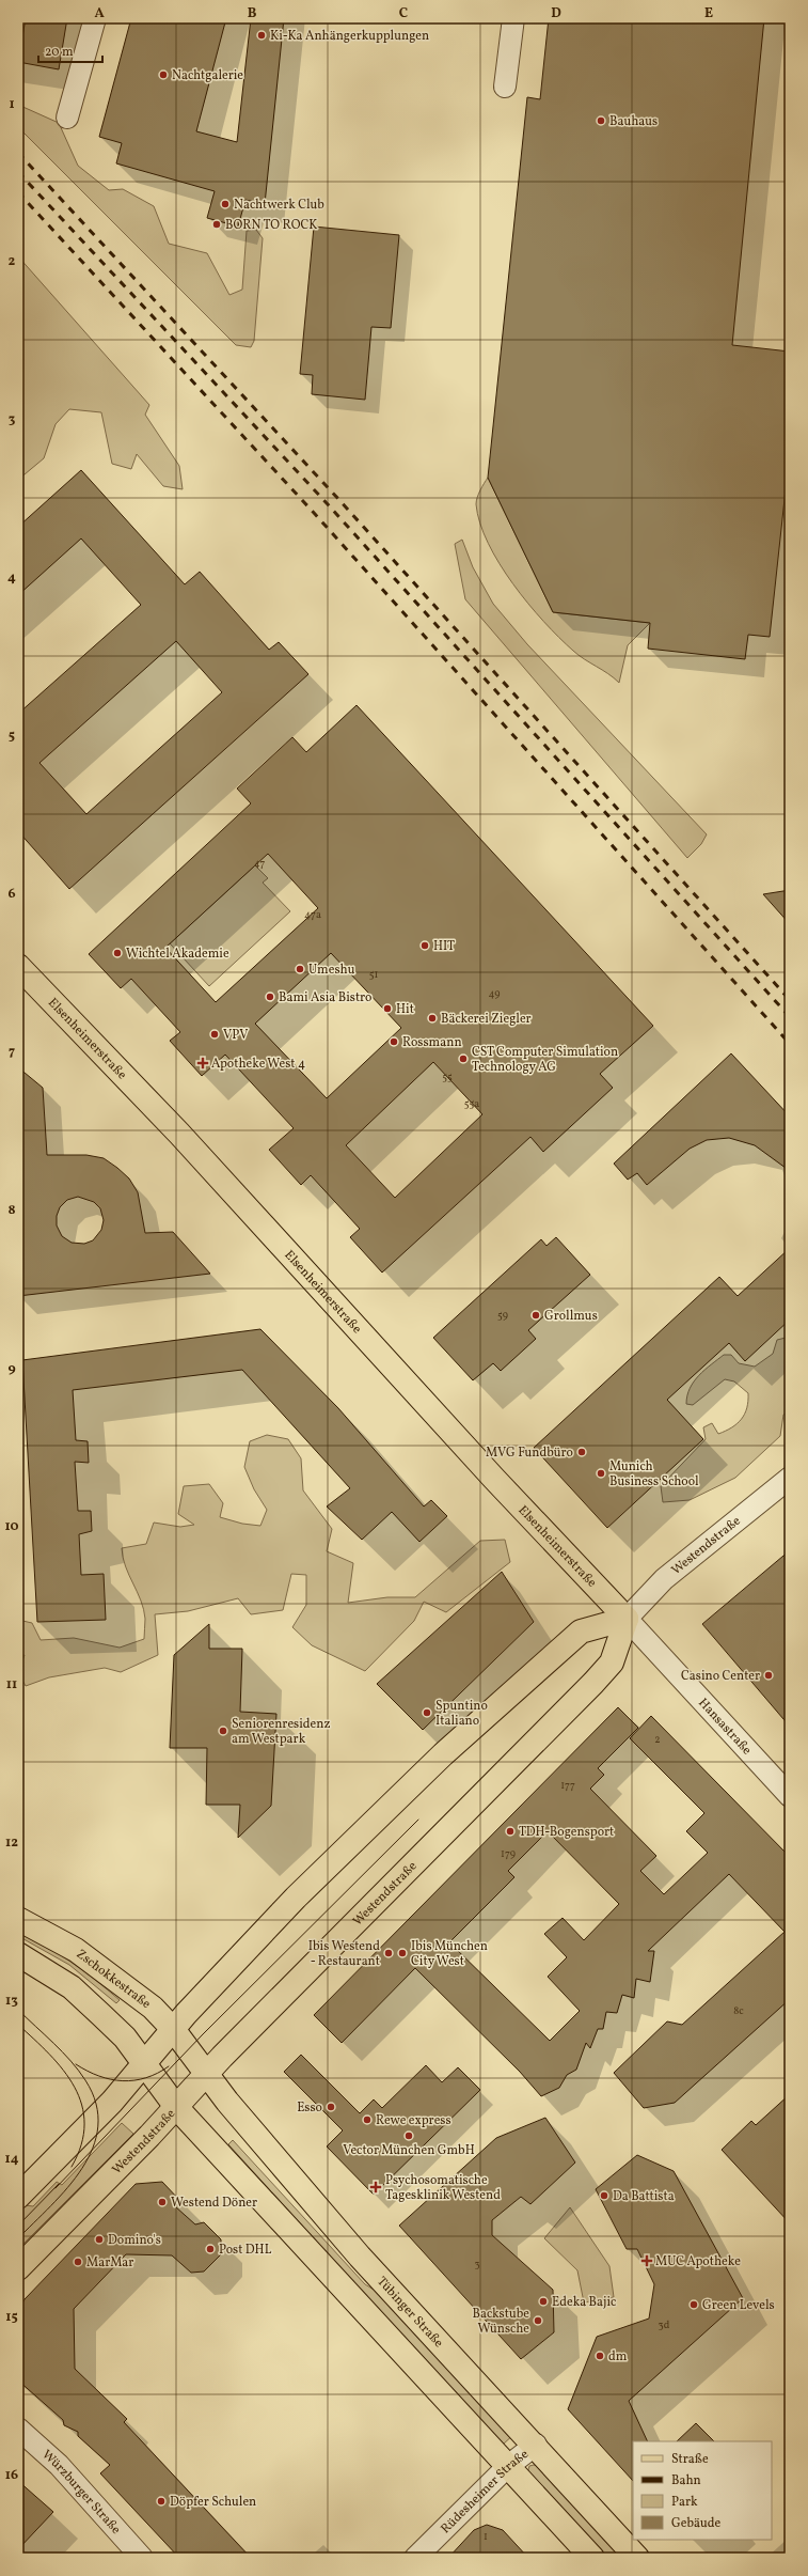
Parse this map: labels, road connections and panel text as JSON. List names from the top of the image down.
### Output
{
  "streets": {
    "main road": [
      "Elsenheimerstraße",
      "Westendstraße",
      "Zschokkestraße",
      "Tübinger Straße"
    ],
    "street": ["Hansastraße", "Würzburger Straße", "Rüdesheimer Straße"]
  },
  "crossings": [
    ["Elsenheimerstraße", "Westendstraße"],
    ["Elsenheimerstraße", "Hansastraße"],
    ["Westendstraße", "Hansastraße"],
    ["Westendstraße", "Zschokkestraße"],
    ["Westendstraße", "Tübinger Straße"],
    ["Zschokkestraße", "Tübinger Straße"],
    ["Tübinger Straße", "Rüdesheimer Straße"]
  ],
  "places": {
    "other": [
      "Ki-Ka Anhängerkupplungen",
      "Nachtgalerie",
      "Bauhaus",
      "Nachtwerk Club",
      "BORN TO ROCK",
      "HIT",
      "Wichtel Akademie",
      "Umeshu",
      "Bami Asia Bistro",
      "Hit",
      "Bäckerei Ziegler",
      "VPV",
      "Rossmann",
      "CST Computer Simulation Technology AG",
      "Grollmus",
      "MVG Fundbüro",
      "Munich Business School",
      "Casino Center",
      "Spuntino Italiano",
      "Seniorenresidenz am Westpark",
      "TDH-Bogensport",
      "Ibis Westend - Restaurant",
      "Ibis München City West",
      "Esso",
      "Rewe express",
      "Vector München GmbH",
      "Da Battista",
      "Westend Döner",
      "Domino's",
      "Post DHL",
      "MarMar",
      "Edeka Bajic",
      "Green Levels",
      "Backstube Wünsche",
      "dm",
      "Döpfer Schulen"
    ],
    "health": ["Apotheke West 4", "Psychosomatische Tagesklinik Westend", "MUC Apotheke"]
  },
  "house_numbers": [
    "47",
    "47a",
    "51",
    "49",
    "55",
    "55a",
    "59",
    "2",
    "177",
    "179",
    "8c",
    "3",
    "3d",
    "1"
  ],
  "legend": [
    "Straße",
    "Bahn",
    "Park",
    "Gebäude"
  ],
  "scale_bar": "20 m",
  "grid": {
    "columns": [
      "A",
      "B",
      "C",
      "D",
      "E"
    ],
    "rows": [
      "1",
      "2",
      "3",
      "4",
      "5",
      "6",
      "7",
      "8",
      "9",
      "10",
      "11",
      "12",
      "13",
      "14",
      "15",
      "16"
    ]
  }
}
